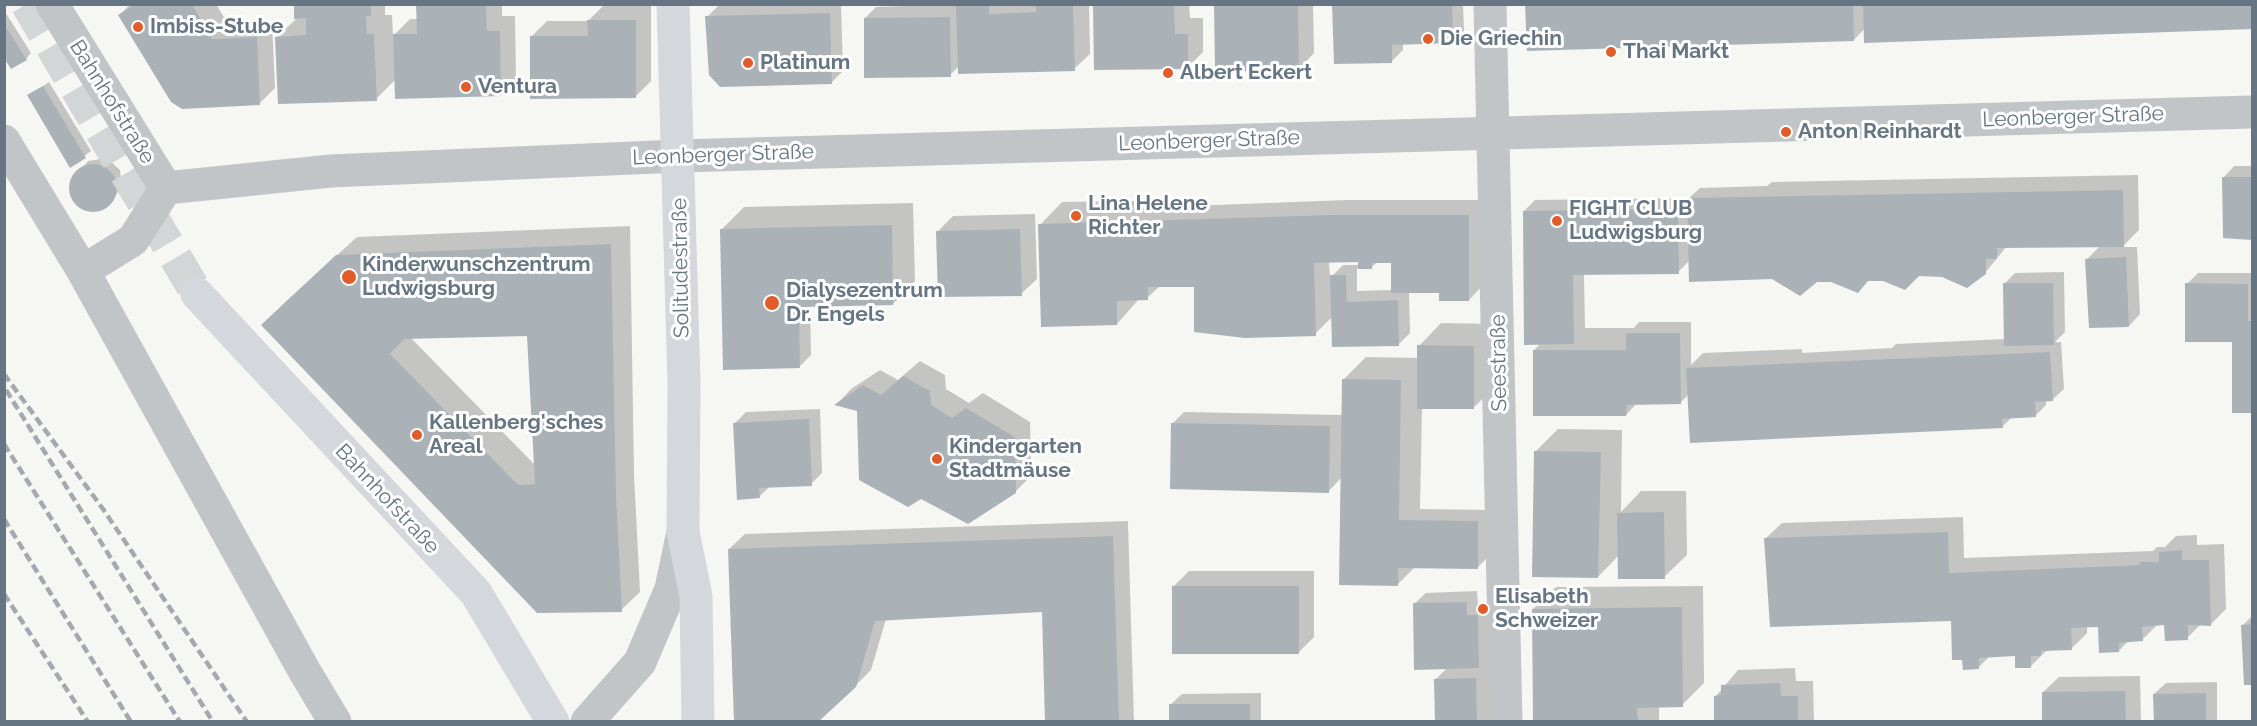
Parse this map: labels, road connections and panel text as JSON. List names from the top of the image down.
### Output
{
  "streets": {
    "street": [
      "Bahnhofstraße",
      "Leonberger Straße",
      "Solitudestraße",
      "Seestraße"
    ]
  },
  "crossings": [
    ["Bahnhofstraße", "Leonberger Straße"],
    ["Leonberger Straße", "Solitudestraße"],
    ["Leonberger Straße", "Seestraße"]
  ],
  "places": [
    "Imbiss-Stube",
    "Die Griechin",
    "Thai Markt",
    "Platinum",
    "Albert Eckert",
    "Ventura",
    "Anton Reinhardt",
    "Lina Helene Richter",
    "FIGHT CLUB Ludwigsburg",
    "Kinderwunschzentrum Ludwigsburg",
    "Dialysezentrum Dr. Engels",
    "Kallenberg'sches Areal",
    "Kindergarten Stadtmäuse",
    "Elisabeth Schweizer"
  ]
}
